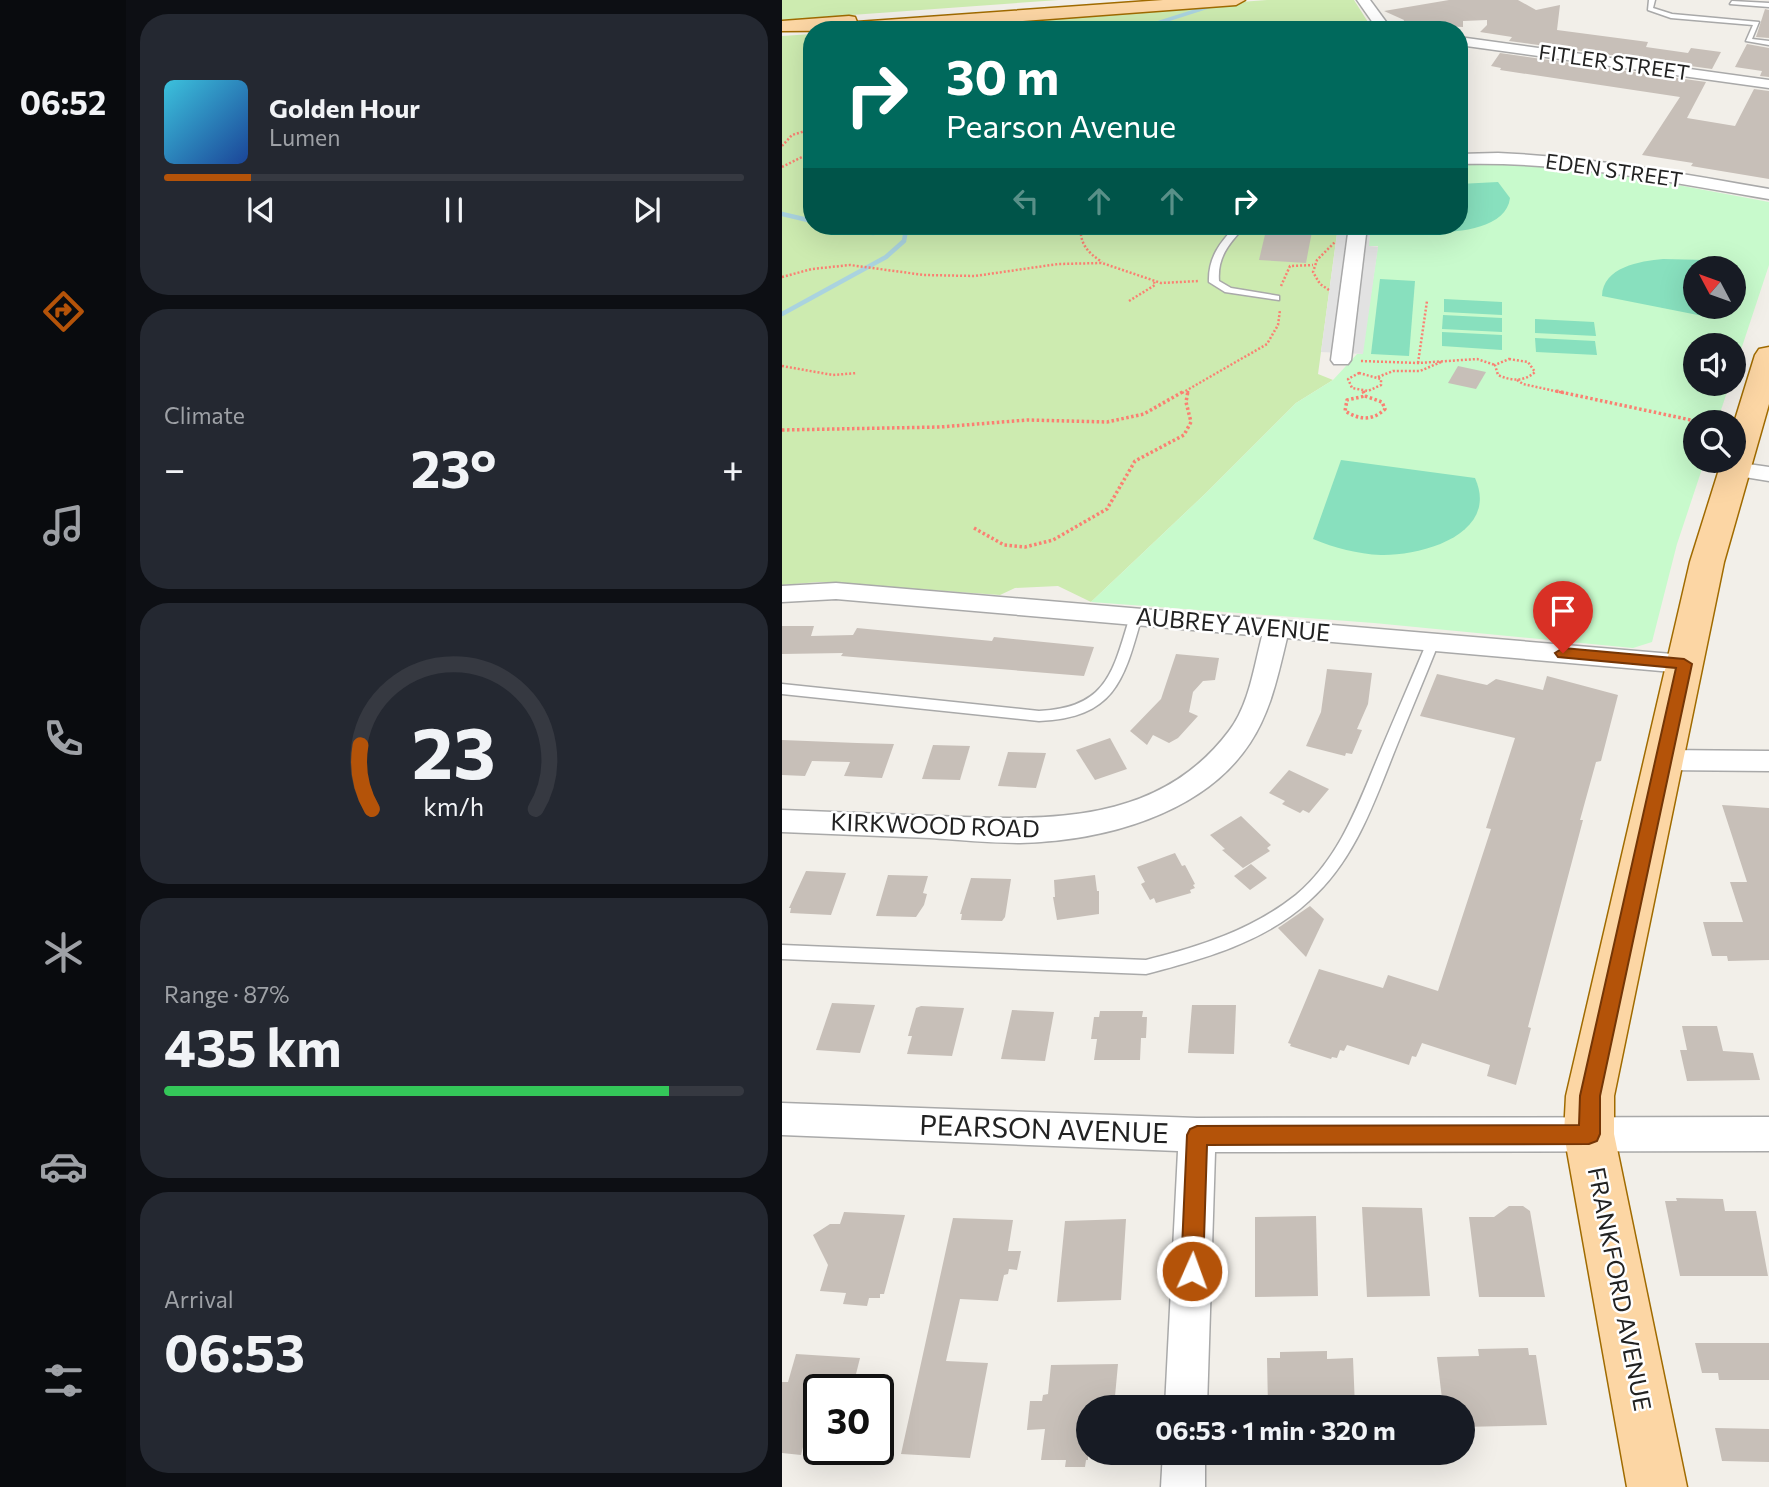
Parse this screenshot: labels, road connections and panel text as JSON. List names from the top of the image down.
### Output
{
  "streets": {
    "main road": ["FRANKFORD AVENUE"],
    "street": [
      "FITLER STREET",
      "EDEN STREET",
      "AUBREY AVENUE",
      "KIRKWOOD ROAD",
      "PEARSON AVENUE"
    ]
  },
  "crossings": [
    ["AUBREY AVENUE", "KIRKWOOD ROAD"],
    ["AUBREY AVENUE", "FRANKFORD AVENUE"],
    ["PEARSON AVENUE", "FRANKFORD AVENUE"]
  ],
  "north": "top left",
  "page": {
    "tabs": "06:52",
    "turn": ["30 m", "Pearson Avenue"],
    "song": ["Golden Hour", "Lumen"],
    "tile": [
      "Climate",
      ["Range · 87%", "435 km"],
      ["Arrival", "06:53"]
    ],
    "heat": ["−", "23°", "+"],
    "limit": "30",
    "trip": "06:53 · 1 min · 320 m",
    "gauge": ["23", "km/h"]
  }
}
